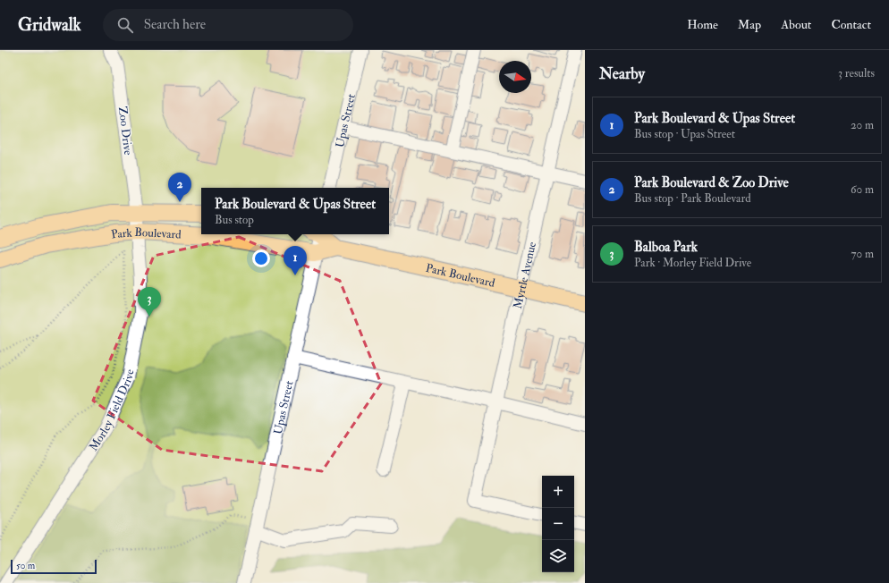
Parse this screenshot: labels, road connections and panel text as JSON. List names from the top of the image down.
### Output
{
  "streets": {
    "main road": ["Park Boulevard"],
    "street": [
      "Upas Street",
      "Zoo Drive",
      "Myrtle Avenue",
      "Morley Field Drive"
    ]
  },
  "crossings": [
    ["Upas Street", "Park Boulevard"],
    ["Zoo Drive", "Park Boulevard"],
    ["Zoo Drive", "Morley Field Drive"],
    ["Park Boulevard", "Myrtle Avenue"],
    ["Park Boulevard", "Morley Field Drive"]
  ],
  "scale_bar": "50 m",
  "north": "right",
  "page": {
    "header": "Gridwalk",
    "search": "Search here",
    "nav": [
      "Home",
      "Map",
      "About",
      "Contact"
    ],
    "heading": ["Nearby", "3 results"],
    "list": [
      {
        "mark": "1",
        "name": "Park Boulevard & Upas Street",
        "note": "Bus stop · Upas Street",
        "value": "20 m"
      },
      {
        "mark": "2",
        "name": "Park Boulevard & Zoo Drive",
        "note": "Bus stop · Park Boulevard",
        "value": "60 m"
      },
      {
        "mark": "3",
        "name": "Balboa Park",
        "note": "Park · Morley Field Drive",
        "value": "70 m"
      }
    ],
    "pins": ["2", "1", "3"],
    "popup": ["Park Boulevard & Upas Street", "Bus stop"],
    "map_buttons": ["+", "−"],
    "scale": "50 m"
  }
}
